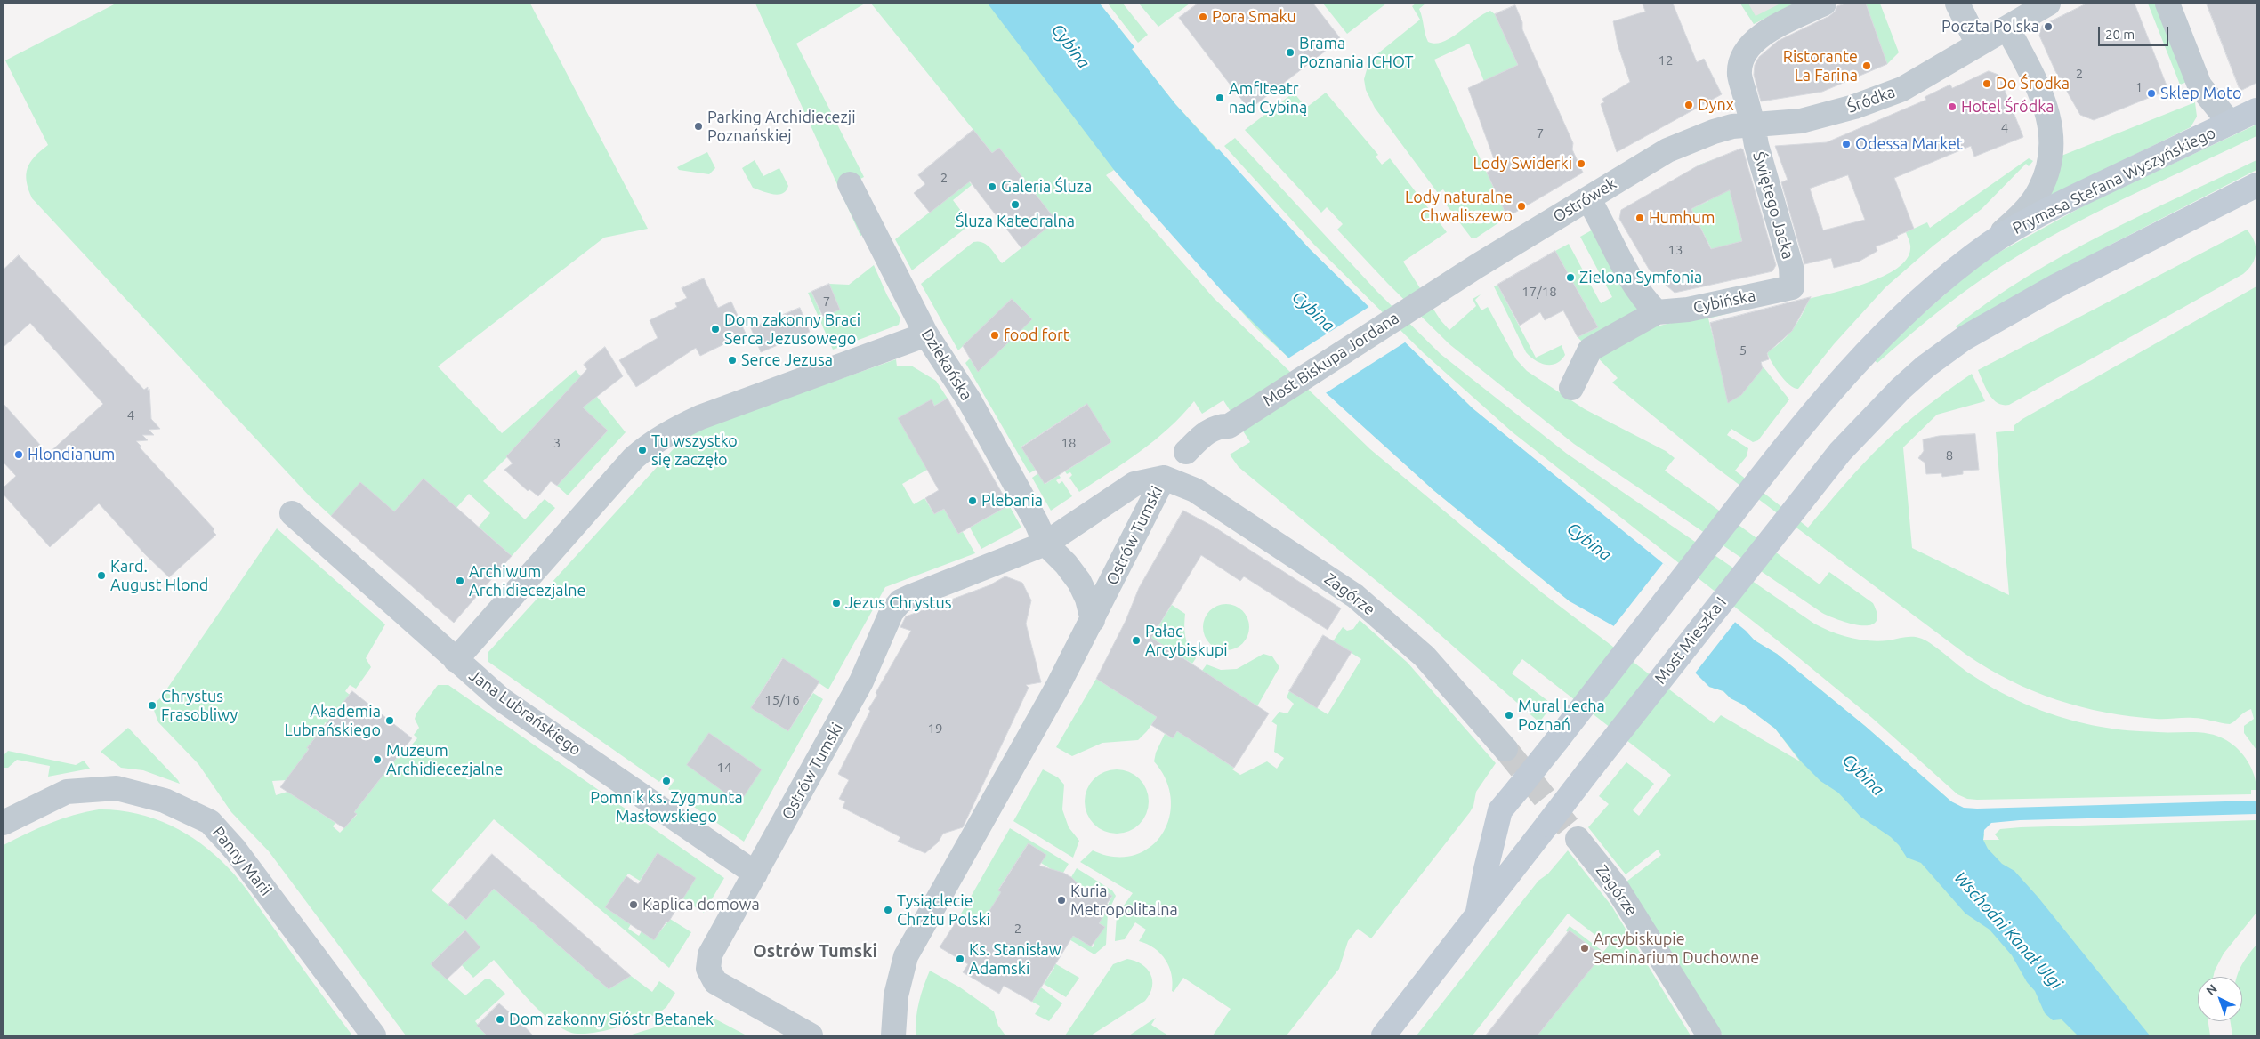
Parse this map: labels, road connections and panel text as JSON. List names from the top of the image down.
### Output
{
  "streets": {
    "street": [
      "Śródka",
      "Prymasa Stefana Wyszyńskiego",
      "Ostrówek",
      "Świętego Jacka",
      "Cybińska",
      "Most Biskupa Jordana",
      "Dziekańska",
      "Ostrów Tumski",
      "Zagórze",
      "Most Mieszka I",
      "Jana Lubrańskiego",
      "Panny Marii"
    ]
  },
  "crossings": [
    ["Śródka", "Ostrówek"],
    ["Śródka", "Świętego Jacka"],
    ["Prymasa Stefana Wyszyńskiego", "Most Mieszka I"],
    ["Ostrówek", "Świętego Jacka"],
    ["Ostrówek", "Most Biskupa Jordana"],
    ["Świętego Jacka", "Cybińska"],
    ["Dziekańska", "Ostrów Tumski"],
    ["Ostrów Tumski", "Zagórze"],
    ["Ostrów Tumski", "Jana Lubrańskiego"]
  ],
  "districts": ["Ostrów Tumski"],
  "water": ["Cybina", "Wschodni Kanał Ulgi"],
  "places": [
    "Pora Smaku",
    "Poczta Polska",
    "Brama Poznania ICHOT",
    "Ristorante La Farina",
    "Do Środka",
    "Sklep Moto",
    "Amfiteatr nad Cybiną",
    "Dynx",
    "Hotel Śródka",
    "Parking Archidiecezji Poznańskiej",
    "Odessa Market",
    "Lody Swiderki",
    "Galeria Śluza",
    "Śluza Katedralna",
    "Lody naturalne Chwaliszewo",
    "Humhum",
    "Zielona Symfonia",
    "Dom zakonny Braci Serca Jezusowego",
    "food fort",
    "Serce Jezusa",
    "Tu wszystko się zaczęło",
    "Hlondianum",
    "Plebania",
    "Kard. August Hlond",
    "Archiwum Archidiecezjalne",
    "Jezus Chrystus",
    "Pałac Arcybiskupi",
    "Chrystus Frasobliwy",
    "Mural Lecha Poznań",
    "Akademia Lubrańskiego",
    "Muzeum Archidiecezjalne",
    "Pomnik ks. Zygmunta Masłowskiego",
    "Kuria Metropolitalna",
    "Kaplica domowa",
    "Tysiąclecie Chrztu Polski",
    "Arcybiskupie Seminarium Duchowne",
    "Ks. Stanisław Adamski",
    "Dom zakonny Sióstr Betanek"
  ],
  "house_numbers": [
    "12",
    "2",
    "1",
    "4",
    "7",
    "2",
    "13",
    "17/18",
    "7",
    "5",
    "4",
    "3",
    "18",
    "8",
    "15/16",
    "19",
    "14",
    "2"
  ],
  "scale_bar": "20 m",
  "north": "top left"
}
